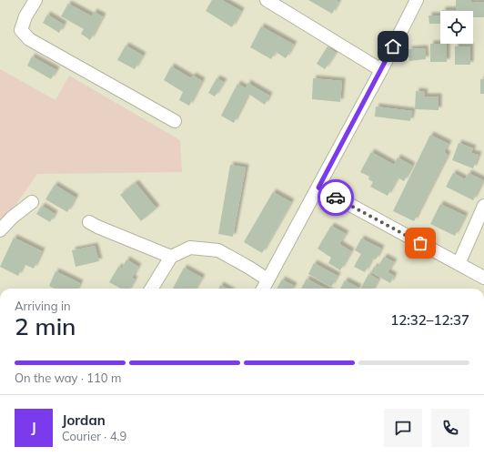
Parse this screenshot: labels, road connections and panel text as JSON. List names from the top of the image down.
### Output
{
  "page": {
    "heading": ["2 min", "Arriving in", "12:32–12:37"],
    "panel": ["Jordan", "Courier · 4.9"],
    "bar": "On the way · 110 m",
    "round": "J"
  }
}
